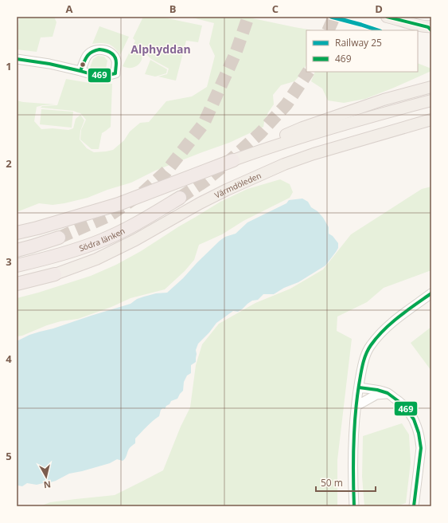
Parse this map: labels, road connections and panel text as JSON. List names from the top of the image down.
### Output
{
  "streets": {
    "highway": ["Södra länken"],
    "main road": ["Värmdöleden"]
  },
  "districts": ["Alphyddan"],
  "lines": ["rail line 25", "transit line 469"],
  "legend": ["Railway 25", "469"],
  "scale_bar": "50 m",
  "north": "bottom",
  "grid": {
    "columns": [
      "A",
      "B",
      "C",
      "D"
    ],
    "rows": [
      "1",
      "2",
      "3",
      "4",
      "5"
    ]
  }
}
